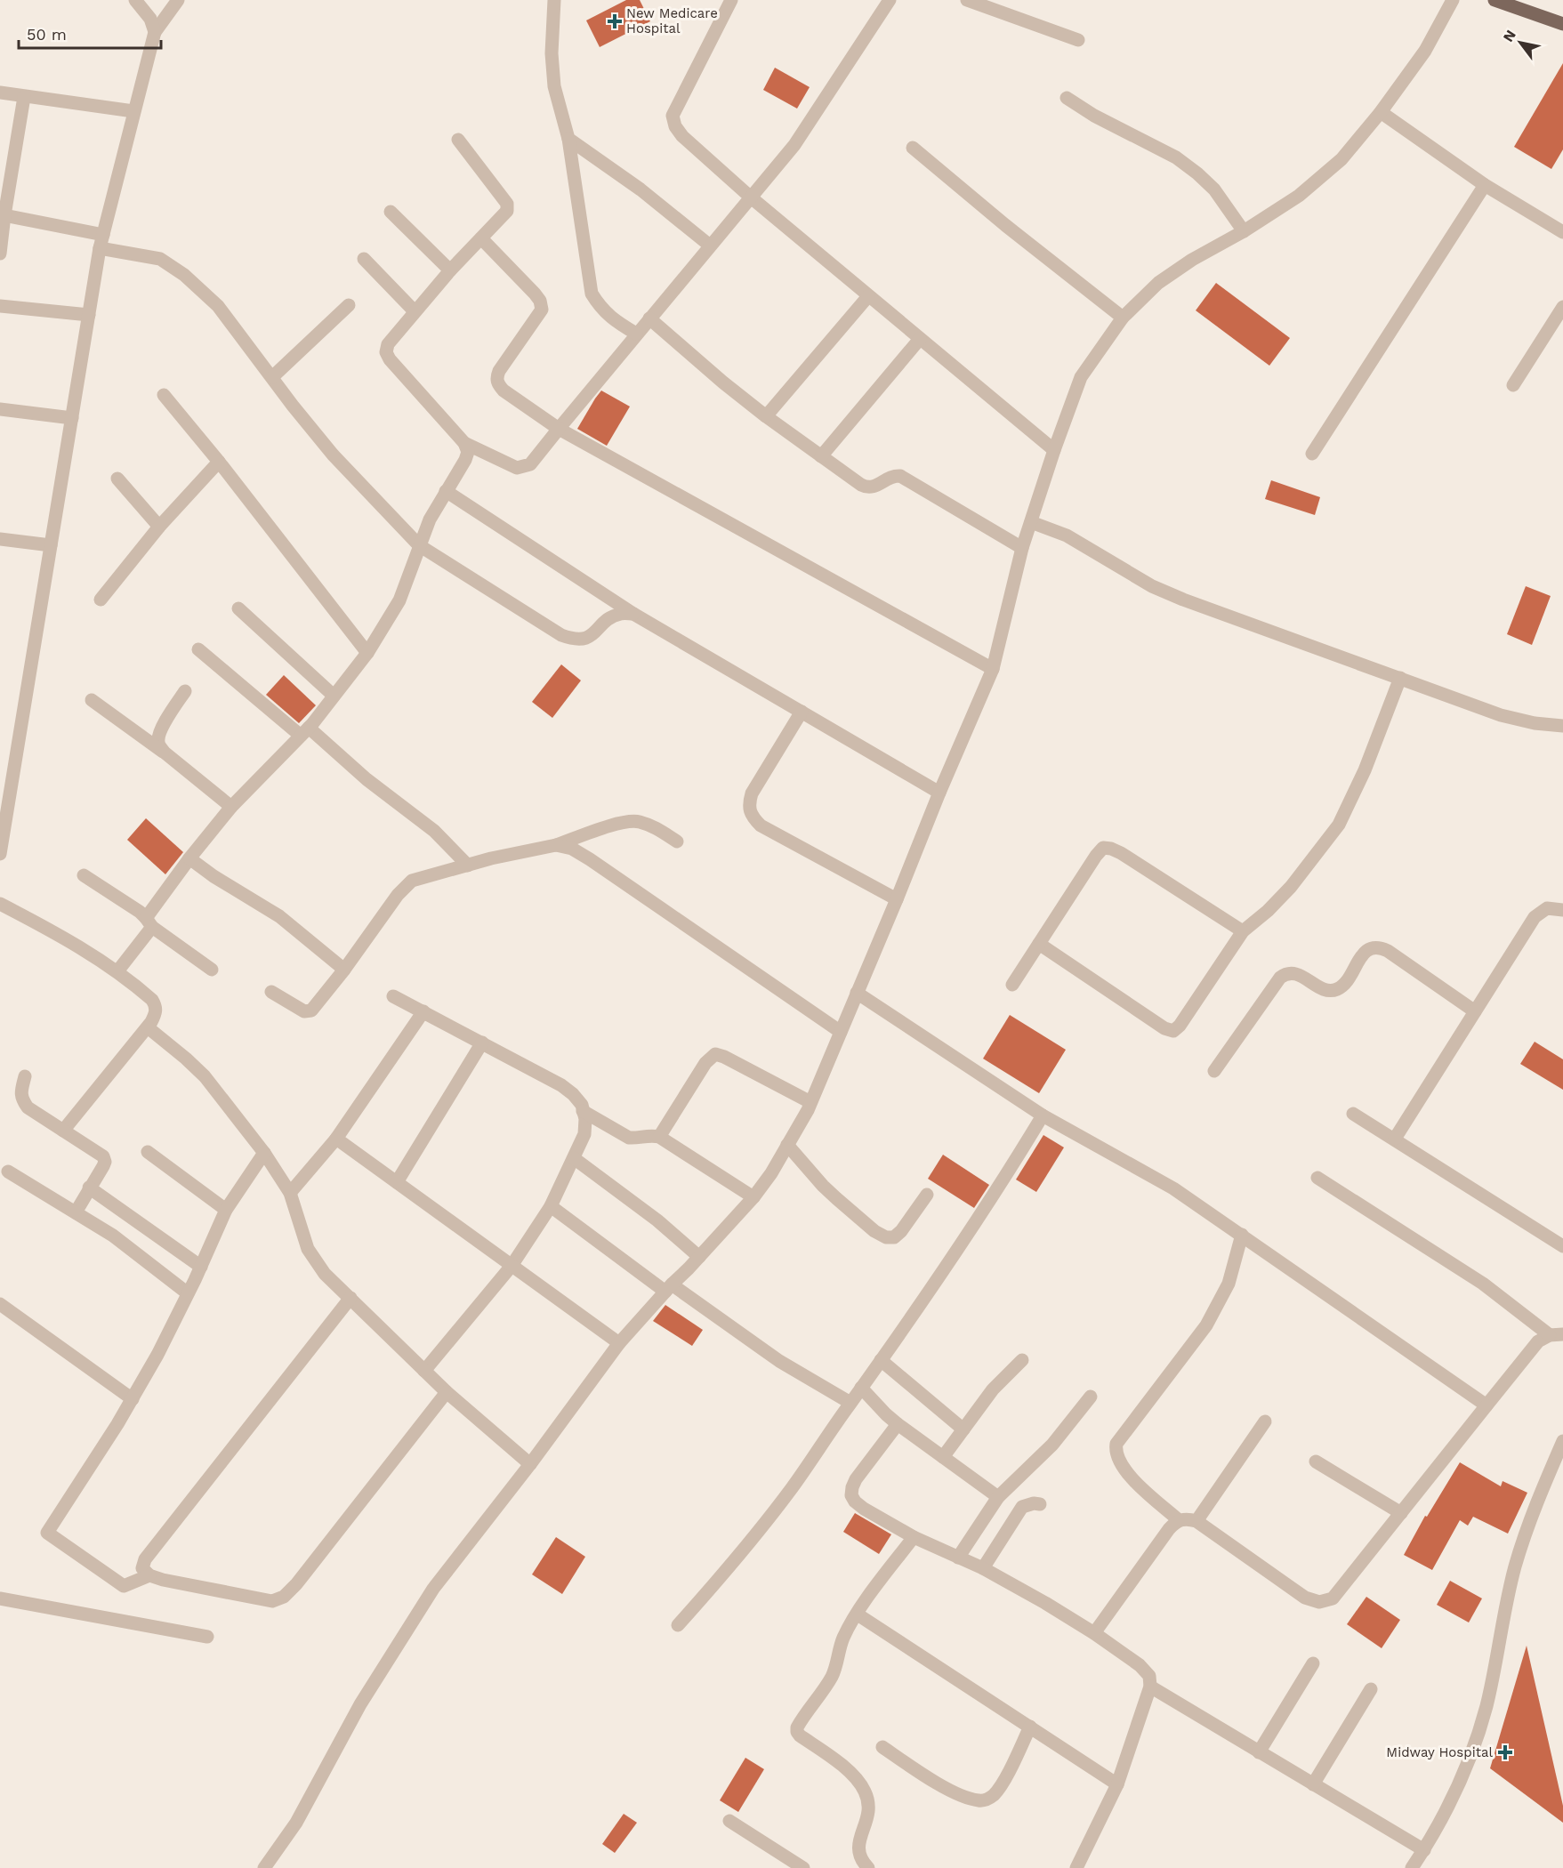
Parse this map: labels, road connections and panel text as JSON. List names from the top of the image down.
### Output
{
  "places": {
    "health": ["New Medicare Hospital", "Midway Hospital"]
  },
  "scale_bar": "50 m",
  "north": "top left"
}
